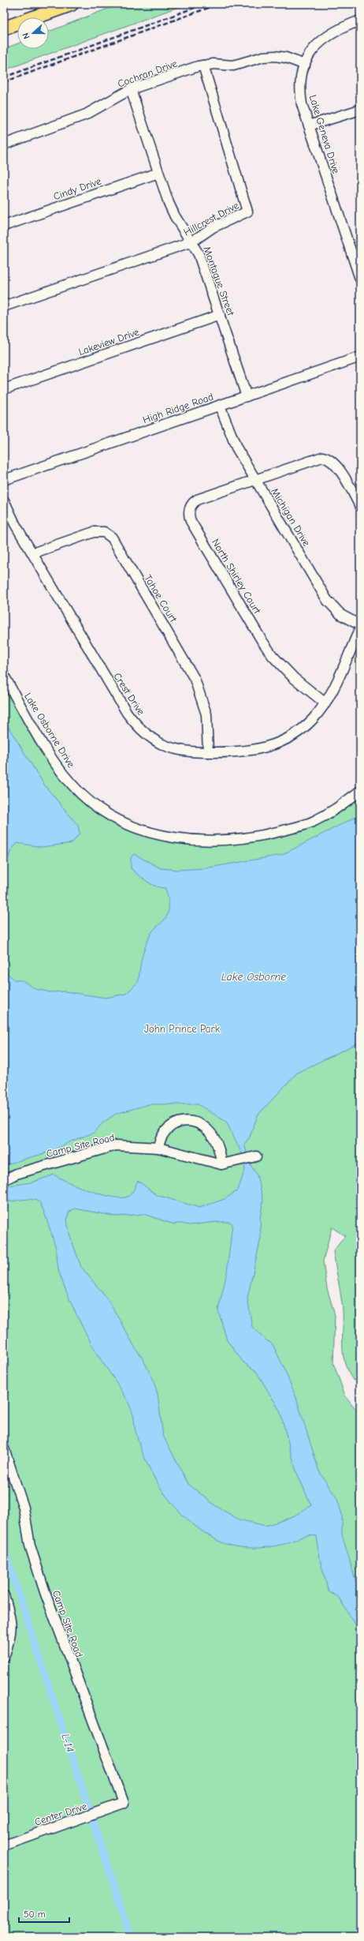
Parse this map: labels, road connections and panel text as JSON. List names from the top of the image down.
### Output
{
  "streets": {
    "street": [
      "Cochran Drive",
      "Lake Geneva Drive",
      "Cindy Drive",
      "Hillcrest Drive",
      "Montague Street",
      "Lakeview Drive",
      "High Ridge Road",
      "Michigan Drive",
      "North Shirley Court",
      "Tahoe Court",
      "Crest Drive",
      "Lake Osborne Drive",
      "Camp Site Road",
      "Center Drive"
    ]
  },
  "crossings": [
    ["Cochran Drive", "Lake Geneva Drive"],
    ["Cochran Drive", "Hillcrest Drive"],
    ["Cochran Drive", "Montague Street"],
    ["Cindy Drive", "Montague Street"],
    ["Hillcrest Drive", "Montague Street"],
    ["Montague Street", "Lakeview Drive"],
    ["Montague Street", "High Ridge Road"],
    ["High Ridge Road", "Michigan Drive"],
    ["Michigan Drive", "North Shirley Court"],
    ["North Shirley Court", "Crest Drive"],
    ["Tahoe Court", "Crest Drive"],
    ["Camp Site Road", "Center Drive"]
  ],
  "water": ["Lake Osborne", "L-14"],
  "parks": ["John Prince Park"],
  "scale_bar": "50 m",
  "north": "left"
}
